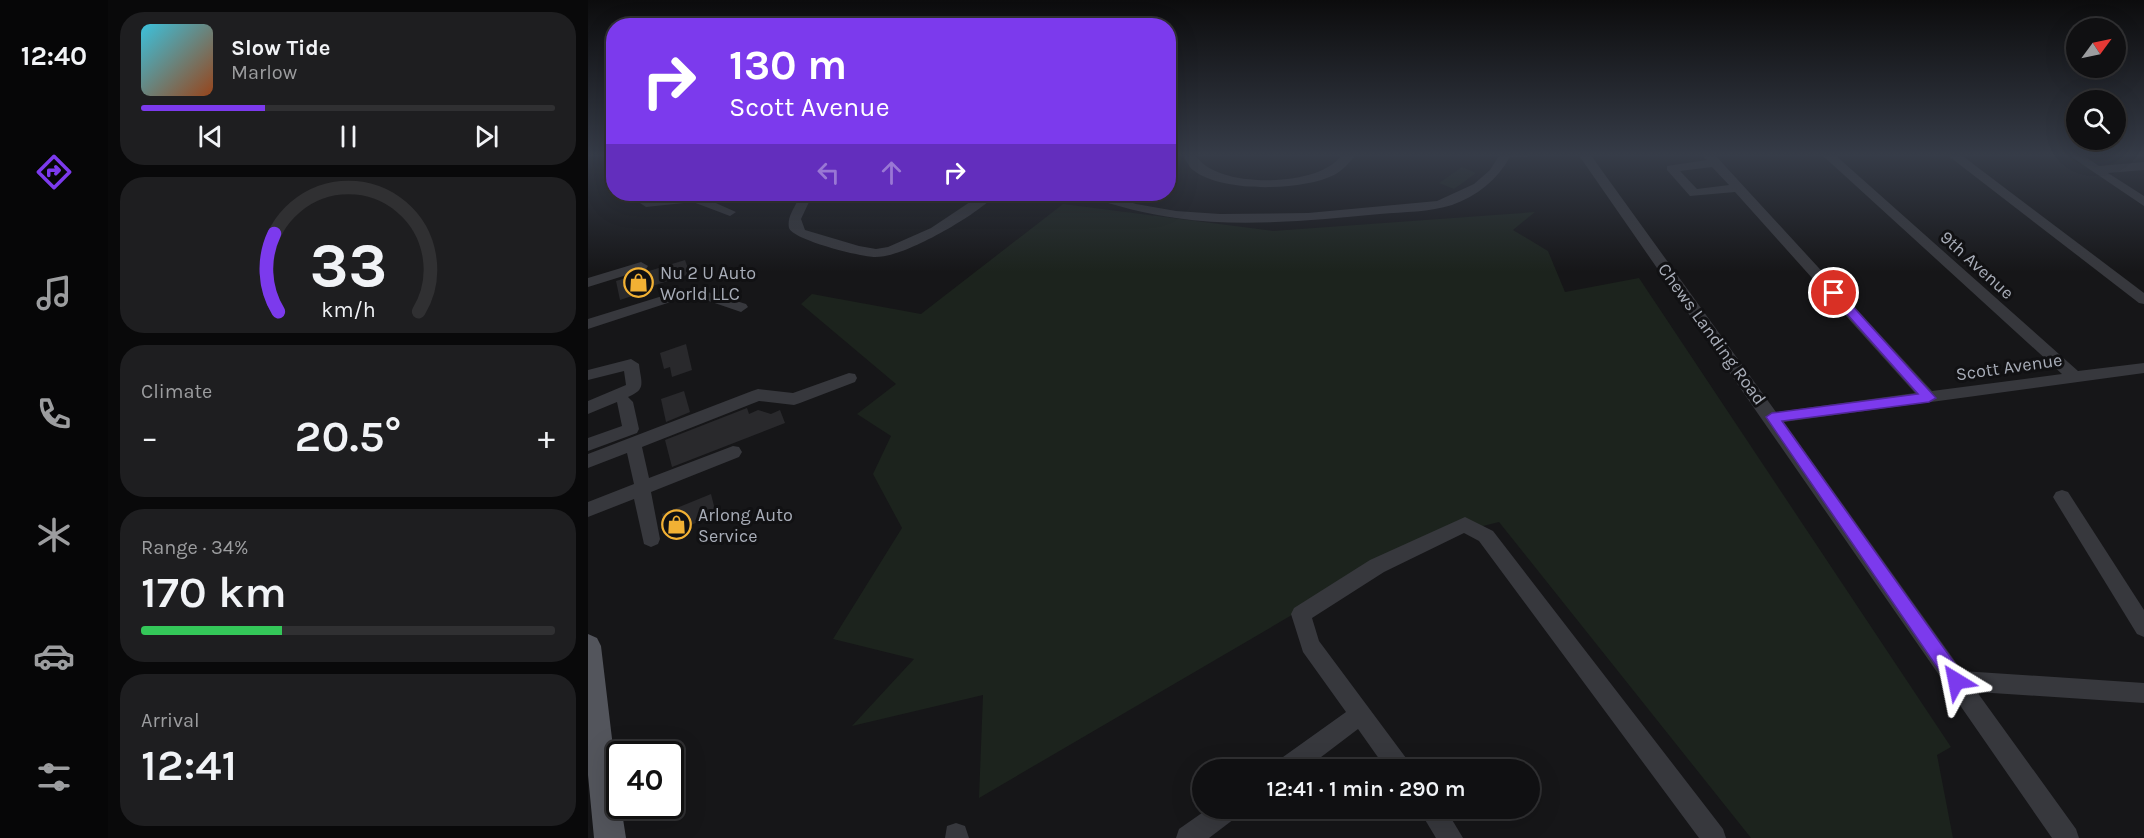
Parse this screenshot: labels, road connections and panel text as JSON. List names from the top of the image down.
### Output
{
  "streets": {
    "street": ["9th Avenue", "Chews Landing Road", "Scott Avenue"]
  },
  "crossings": [
    ["9th Avenue", "Scott Avenue"],
    ["Chews Landing Road", "Scott Avenue"]
  ],
  "places": {
    "shop": ["Nu 2 U Auto World LLC", "Arlong Auto Service"]
  },
  "north": "top right",
  "page": {
    "tabs": "12:40",
    "turn": ["130 m", "Scott Avenue"],
    "song": ["Slow Tide", "Marlow"],
    "tile": [
      "Climate",
      ["Range · 34%", "170 km"],
      ["Arrival", "12:41"]
    ],
    "heat": ["−", "20.5°", "+"],
    "limit": "40",
    "trip": "12:41 · 1 min · 290 m",
    "gauge": ["33", "km/h"]
  }
}
